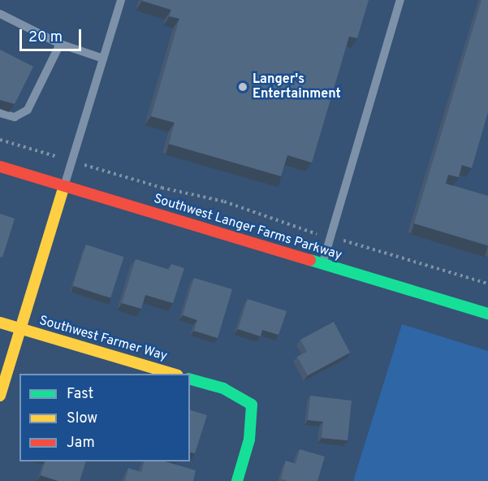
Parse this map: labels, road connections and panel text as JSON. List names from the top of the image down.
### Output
{
  "streets": {
    "street": ["Southwest Langer Farms Parkway", "Southwest Farmer Way"]
  },
  "places": ["Langer's Entertainment"],
  "legend": ["Fast", "Slow", "Jam"],
  "scale_bar": "20 m"
}
